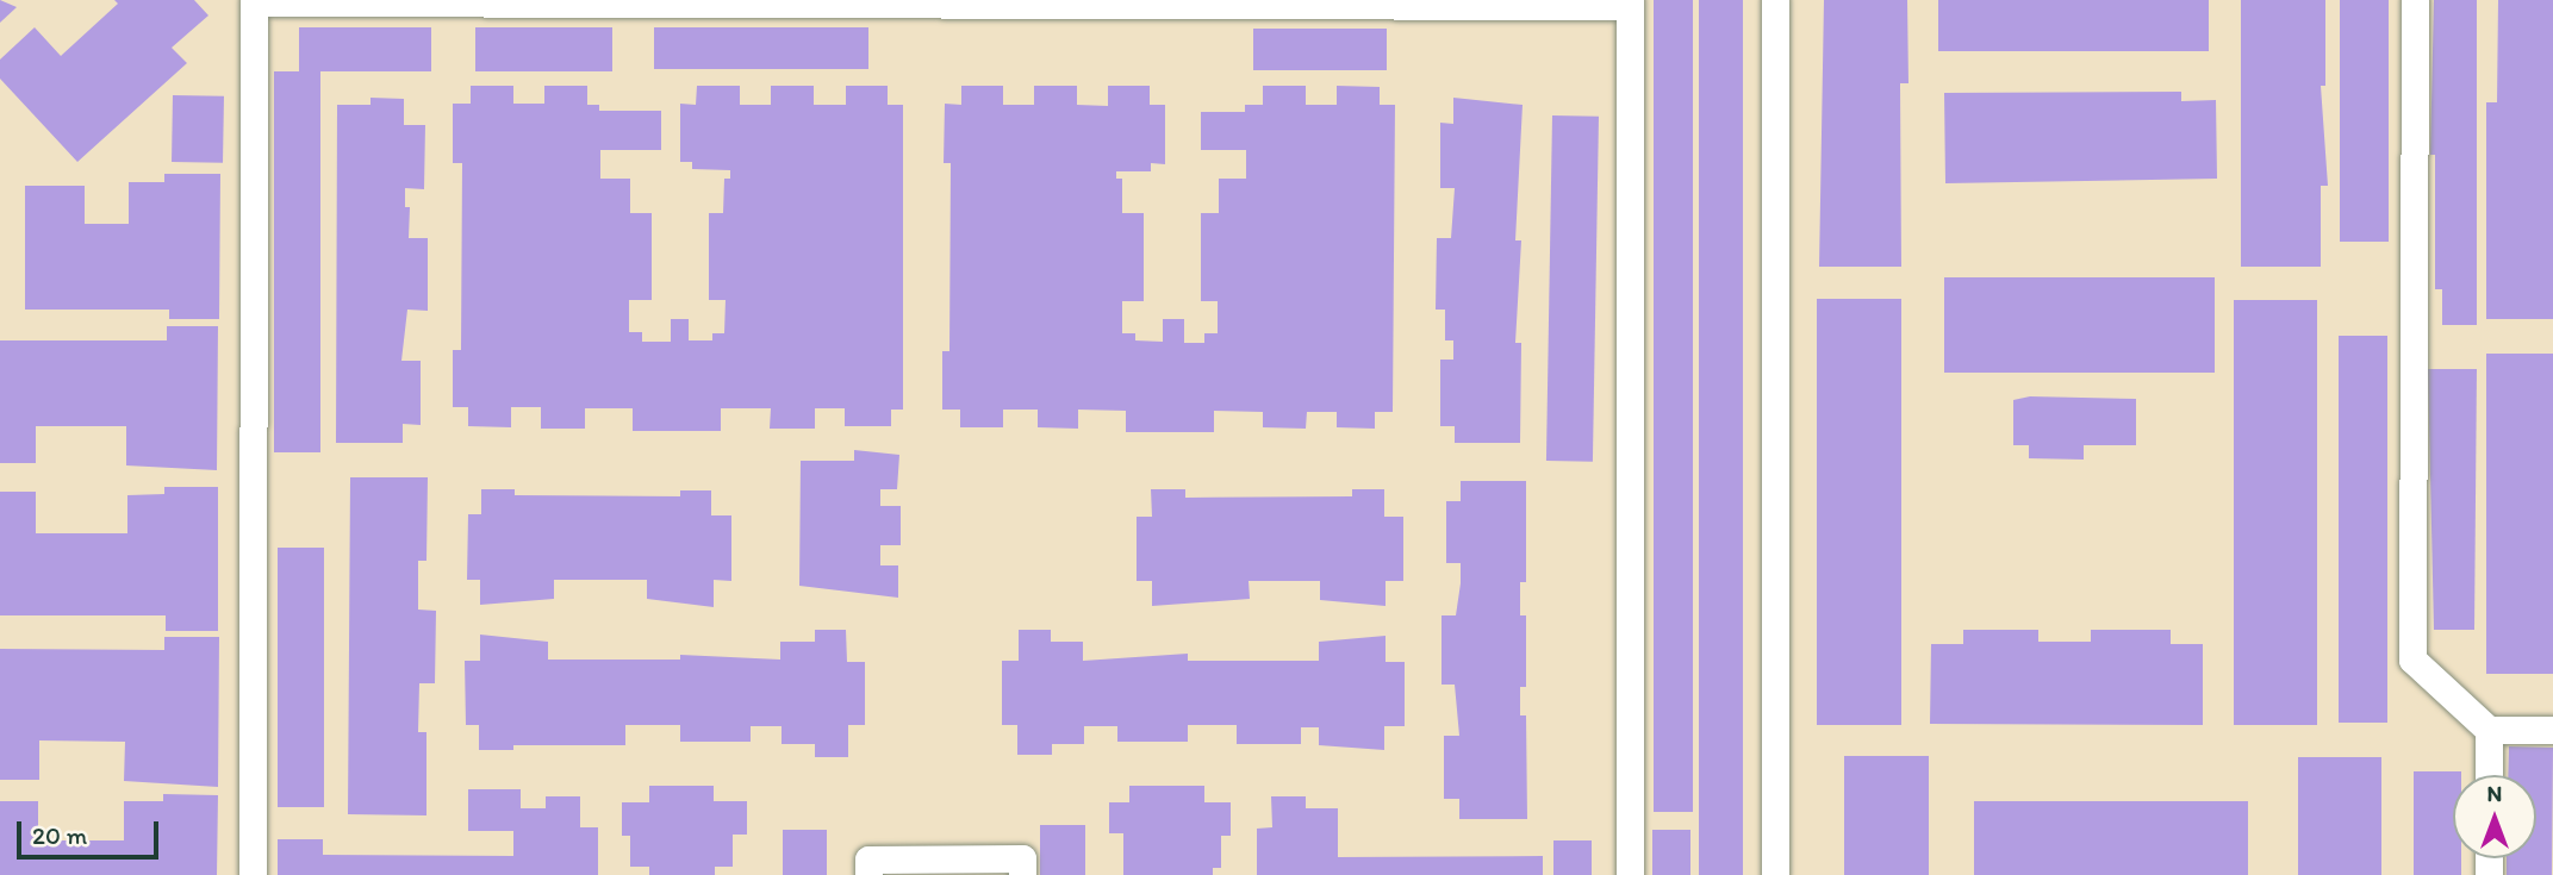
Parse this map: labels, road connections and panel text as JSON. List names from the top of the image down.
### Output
{
  "scale_bar": "20 m",
  "north": "top"
}
